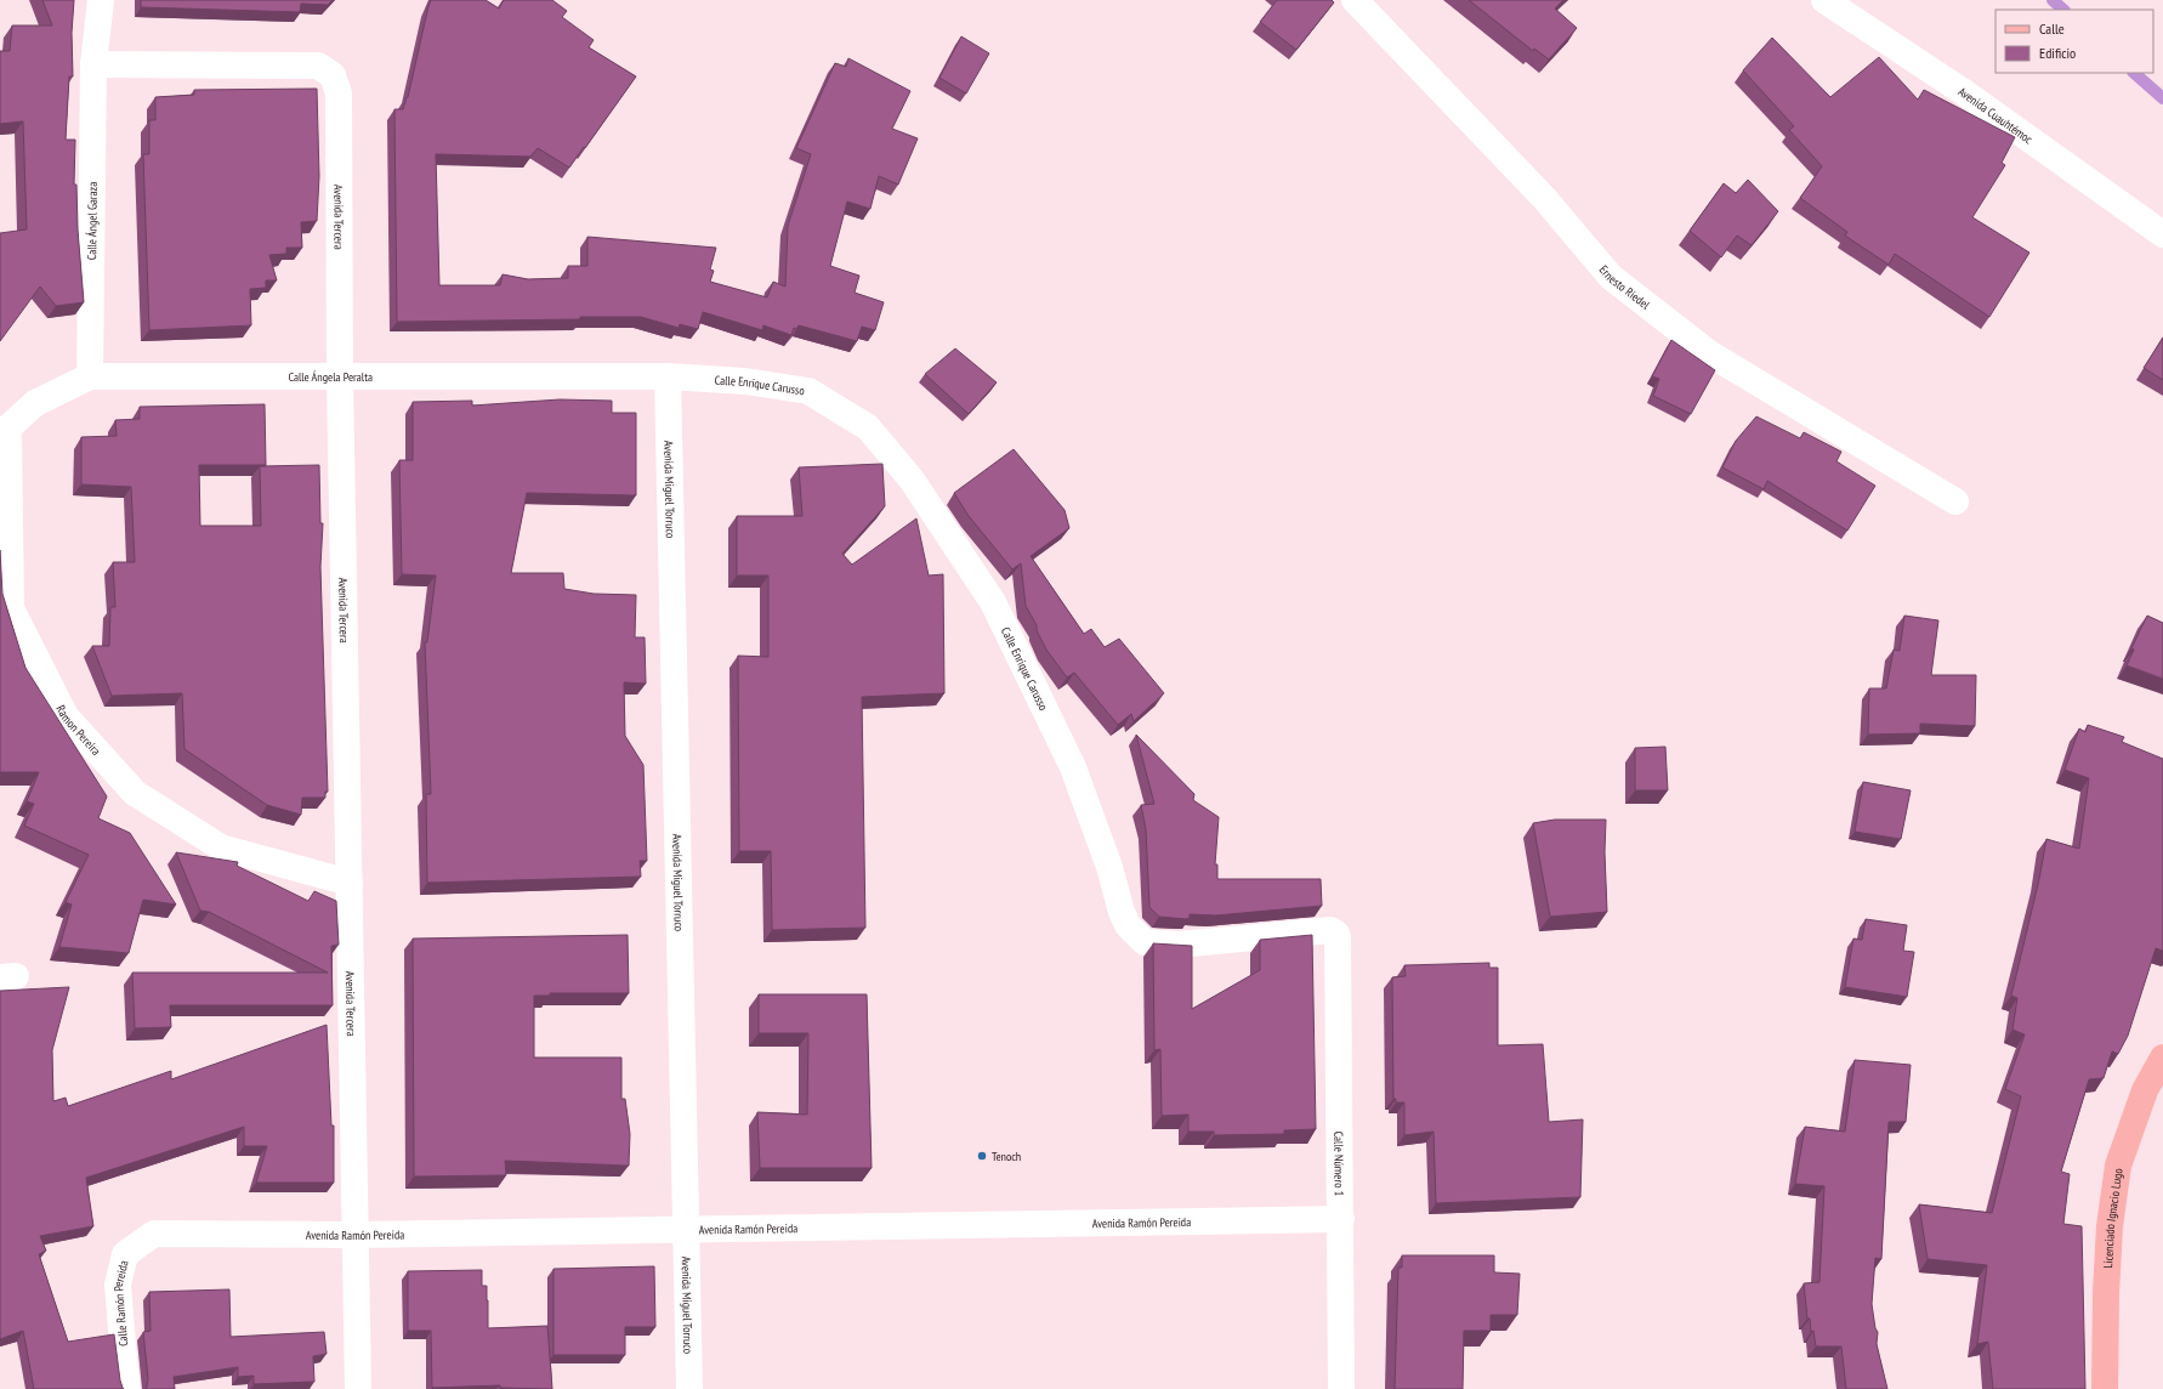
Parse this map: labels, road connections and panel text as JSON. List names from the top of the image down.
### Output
{
  "streets": {
    "main road": ["Licenciado Ignacio Lugo"],
    "street": [
      "Avenida Cuauhtémoc",
      "Avenida Tercera",
      "Calle Ángel Garaza",
      "Ernesto Riedel",
      "Calle Ángela Peralta",
      "Calle Enrique Carusso",
      "Avenida Miguel Torruco",
      "Ramon Pereira",
      "Calle Número 1",
      "Avenida Ramón Pereida",
      "Calle Ramón Pereida"
    ]
  },
  "crossings": [
    ["Avenida Tercera", "Calle Ángel Garaza"],
    ["Avenida Tercera", "Calle Ángela Peralta"],
    ["Avenida Tercera", "Ramon Pereira"],
    ["Avenida Tercera", "Avenida Ramón Pereida"],
    ["Calle Ángel Garaza", "Calle Ángela Peralta"],
    ["Calle Ángela Peralta", "Calle Enrique Carusso"],
    ["Calle Ángela Peralta", "Avenida Miguel Torruco"],
    ["Calle Ángela Peralta", "Ramon Pereira"],
    ["Calle Enrique Carusso", "Avenida Miguel Torruco"],
    ["Calle Enrique Carusso", "Calle Número 1"],
    ["Avenida Miguel Torruco", "Avenida Ramón Pereida"],
    ["Calle Número 1", "Avenida Ramón Pereida"],
    ["Avenida Ramón Pereida", "Calle Ramón Pereida"]
  ],
  "places": ["Tenoch"],
  "legend": ["Calle", "Edificio"]
}
